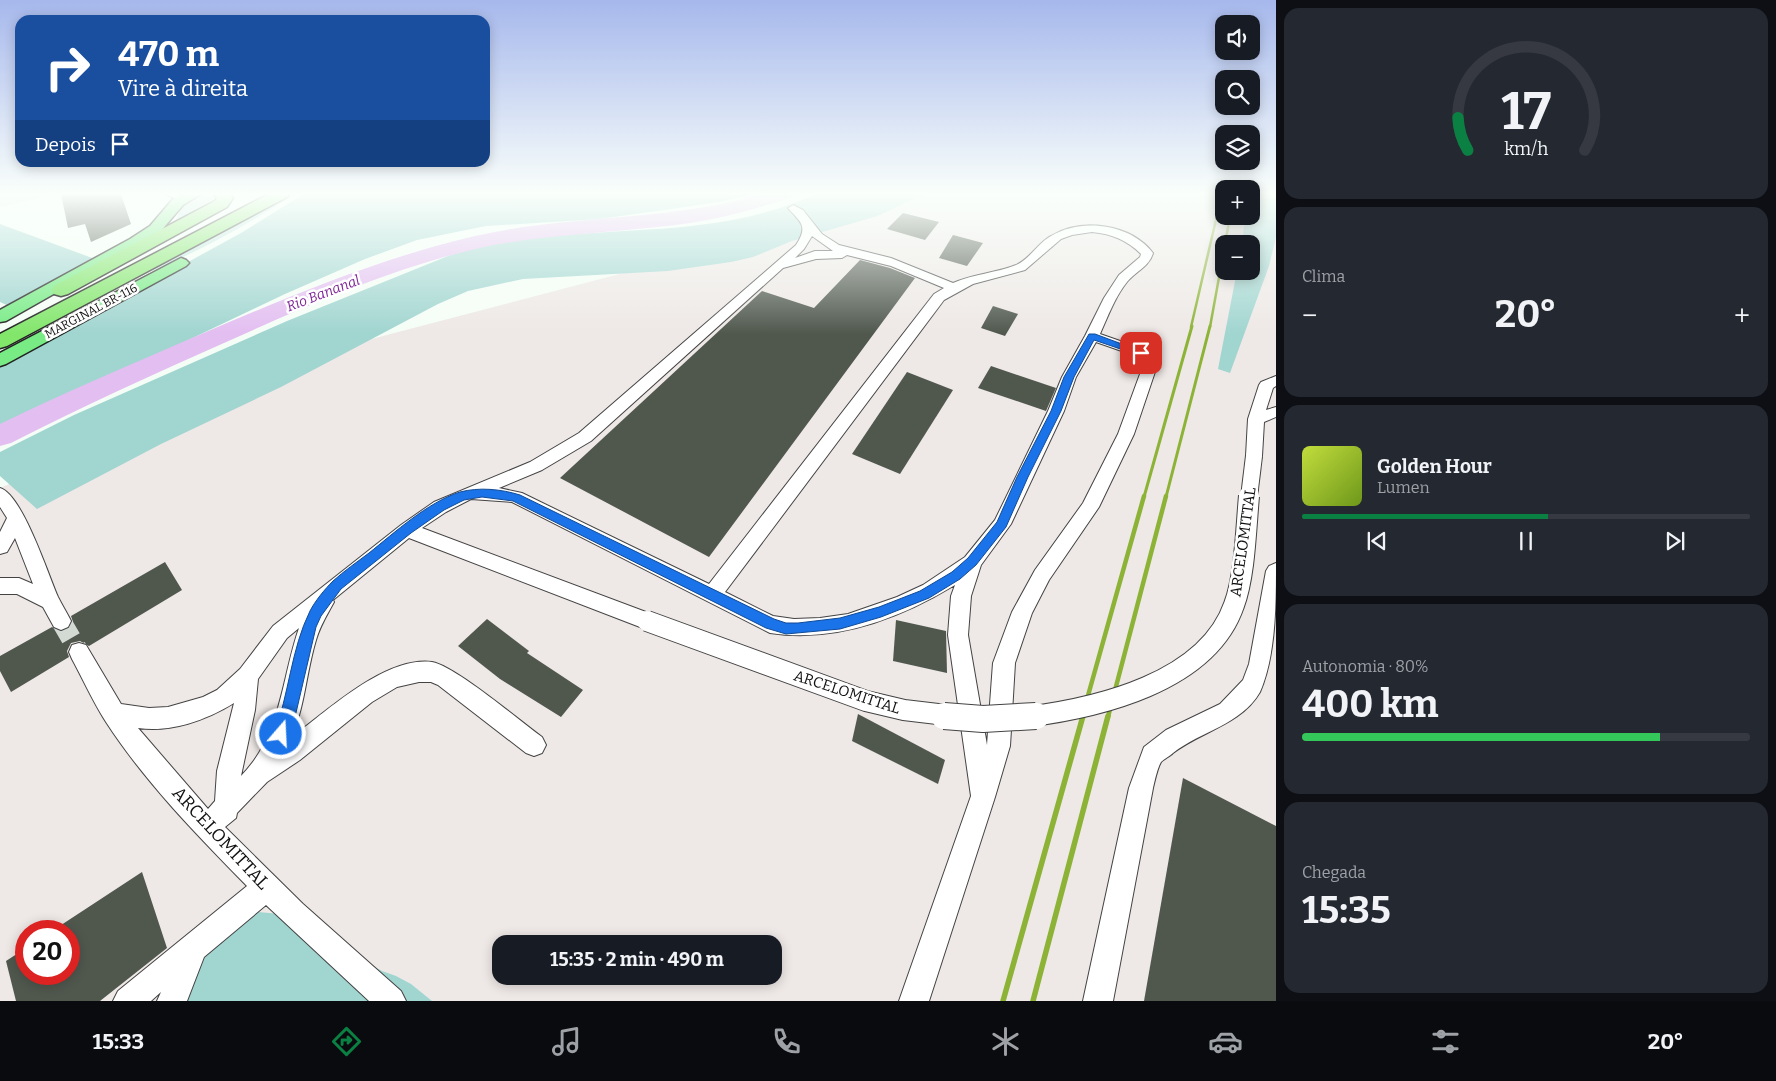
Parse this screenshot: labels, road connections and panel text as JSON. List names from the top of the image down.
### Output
{
  "streets": {
    "main road": ["MARGINAL BR-116"],
    "street": ["ARCELOMITTAL"]
  },
  "water": ["Rio Bananal"],
  "page": {
    "map_buttons": ["+", "−"],
    "turn": ["470 m", "Vire à direita"],
    "then": "Depois",
    "tile": [
      "Clima",
      ["Autonomia · 80%", "400 km"],
      ["Chegada", "15:35"]
    ],
    "heat": ["−", "20°", "+"],
    "song": ["Golden Hour", "Lumen"],
    "limit": "20",
    "trip": "15:35 · 2 min · 490 m",
    "tabs": ["15:33", "20°"],
    "gauge": ["17", "km/h"]
  }
}
